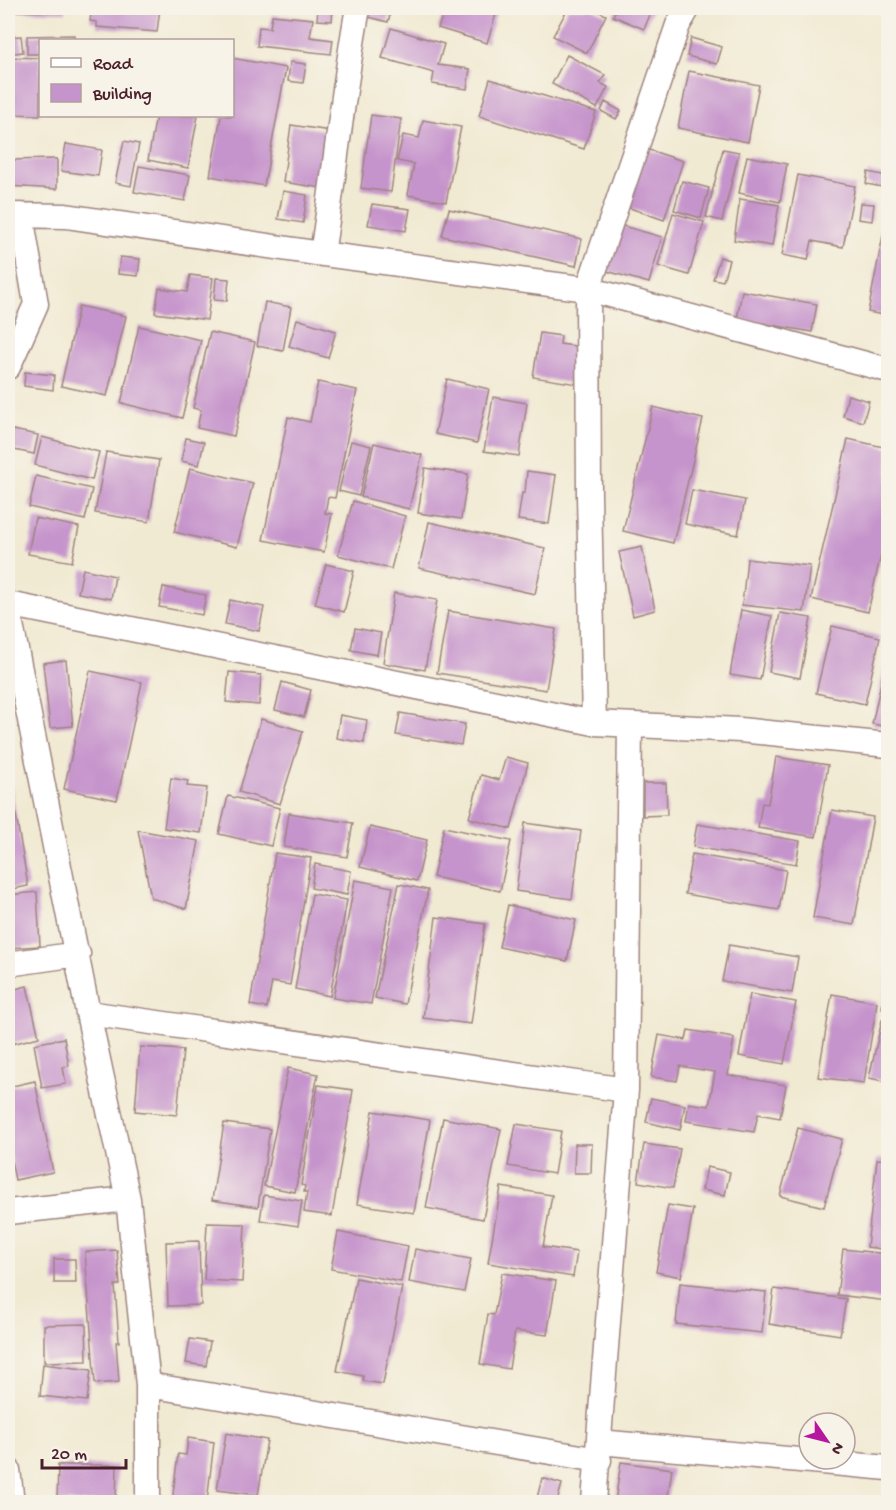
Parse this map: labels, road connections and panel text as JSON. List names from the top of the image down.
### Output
{
  "legend": ["Road", "Building"],
  "scale_bar": "20 m",
  "north": "bottom right"
}
